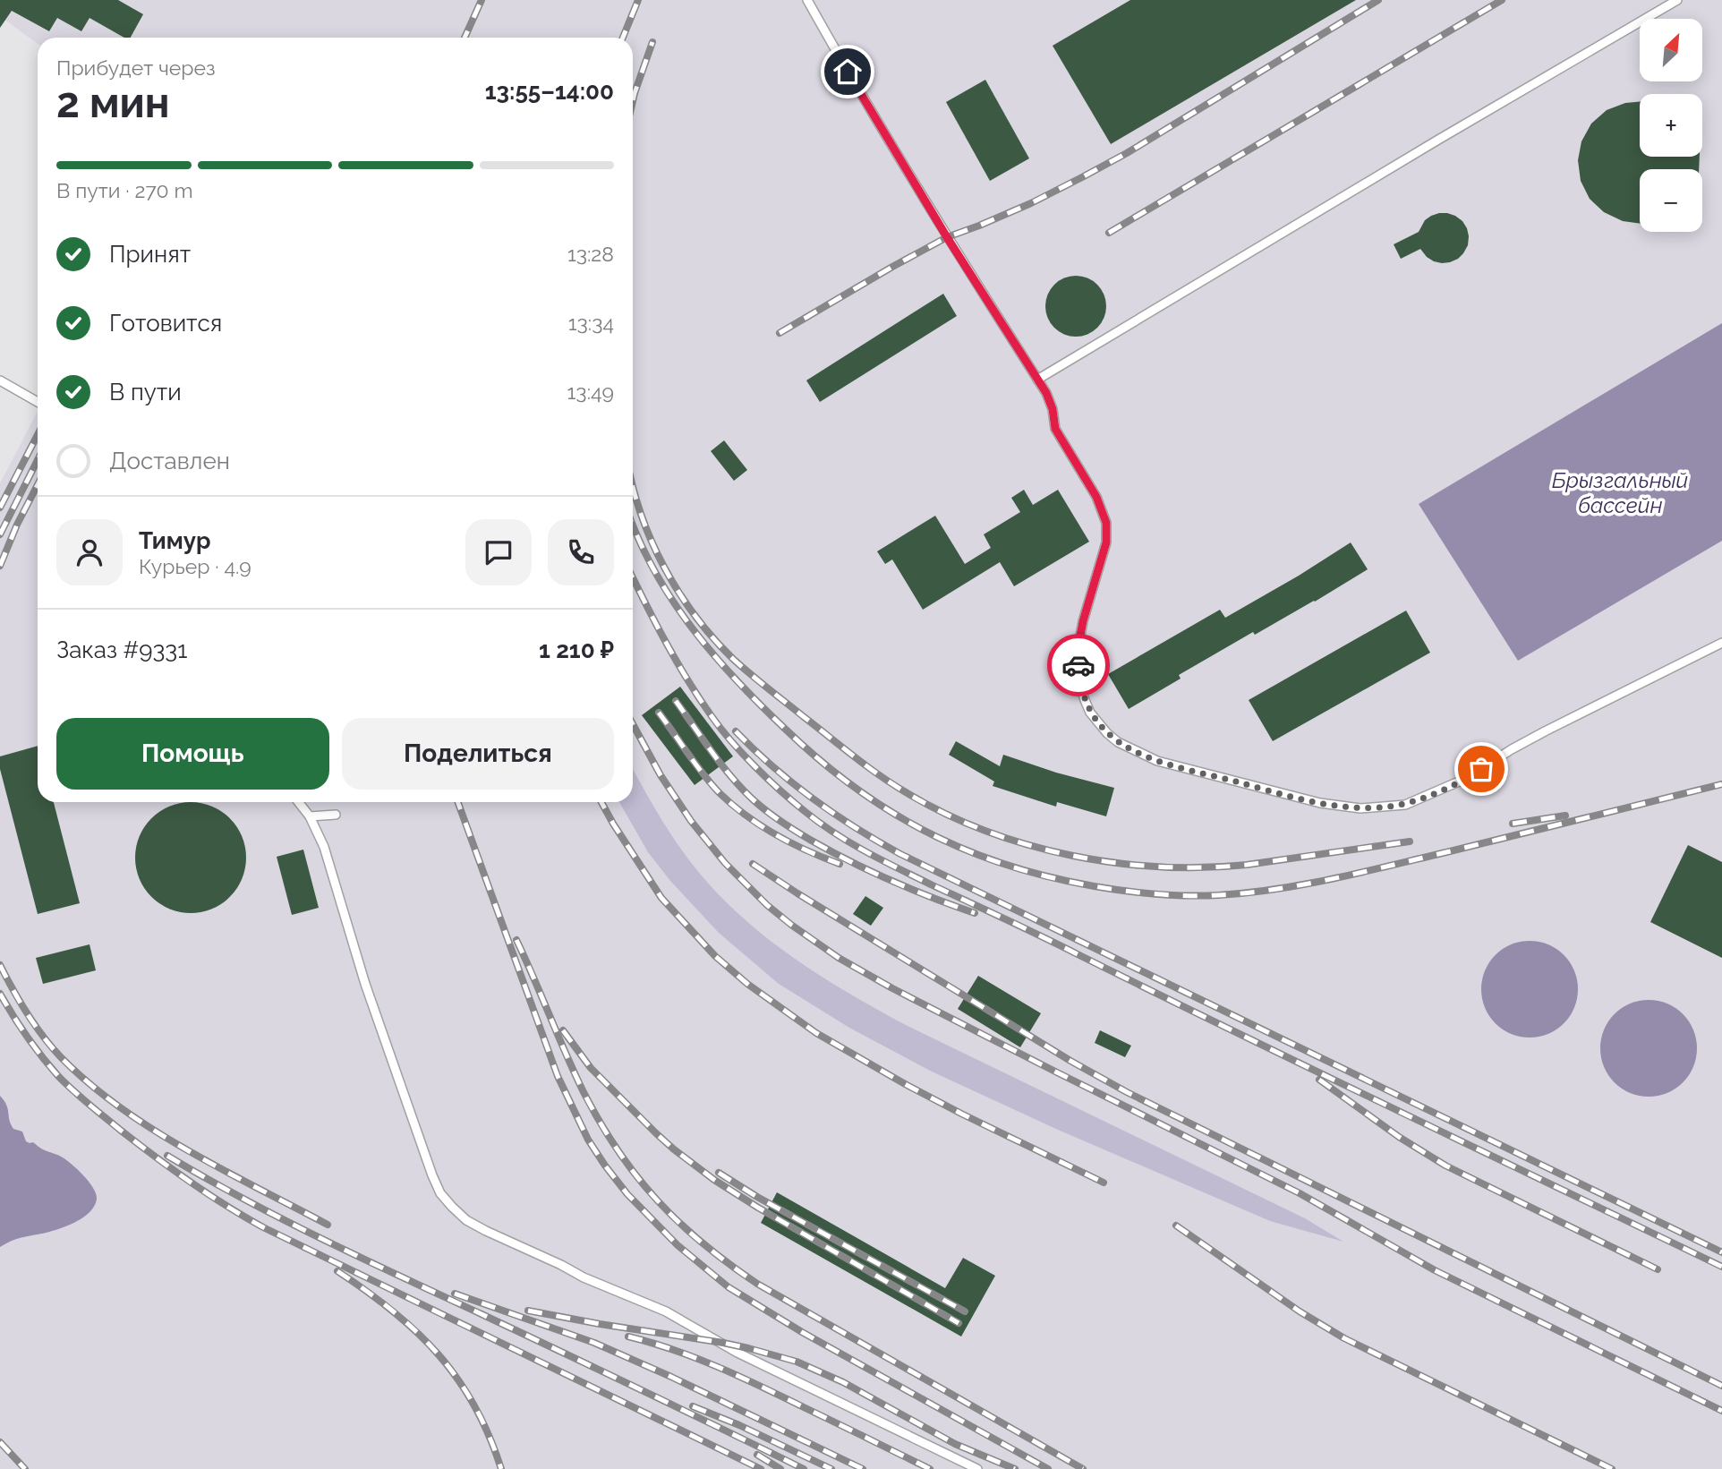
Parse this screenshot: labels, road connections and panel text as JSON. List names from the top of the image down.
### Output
{
  "water": ["Брызгальный бассейн"],
  "north": "top right",
  "page": {
    "map_buttons": ["+", "−"],
    "heading": ["2 мин", "Прибудет через", "13:55–14:00"],
    "panel": [
      "Тимур",
      "Курьер · 4.9",
      "Заказ #9331",
      "1 210 ₽"
    ],
    "bar": "В пути · 270 m",
    "list": [
      ["Принят", "13:28"],
      ["Готовится", "13:34"],
      ["В пути", "13:49"],
      "Доставлен"
    ],
    "buttons": ["Помощь", "Поделиться"]
  }
}
